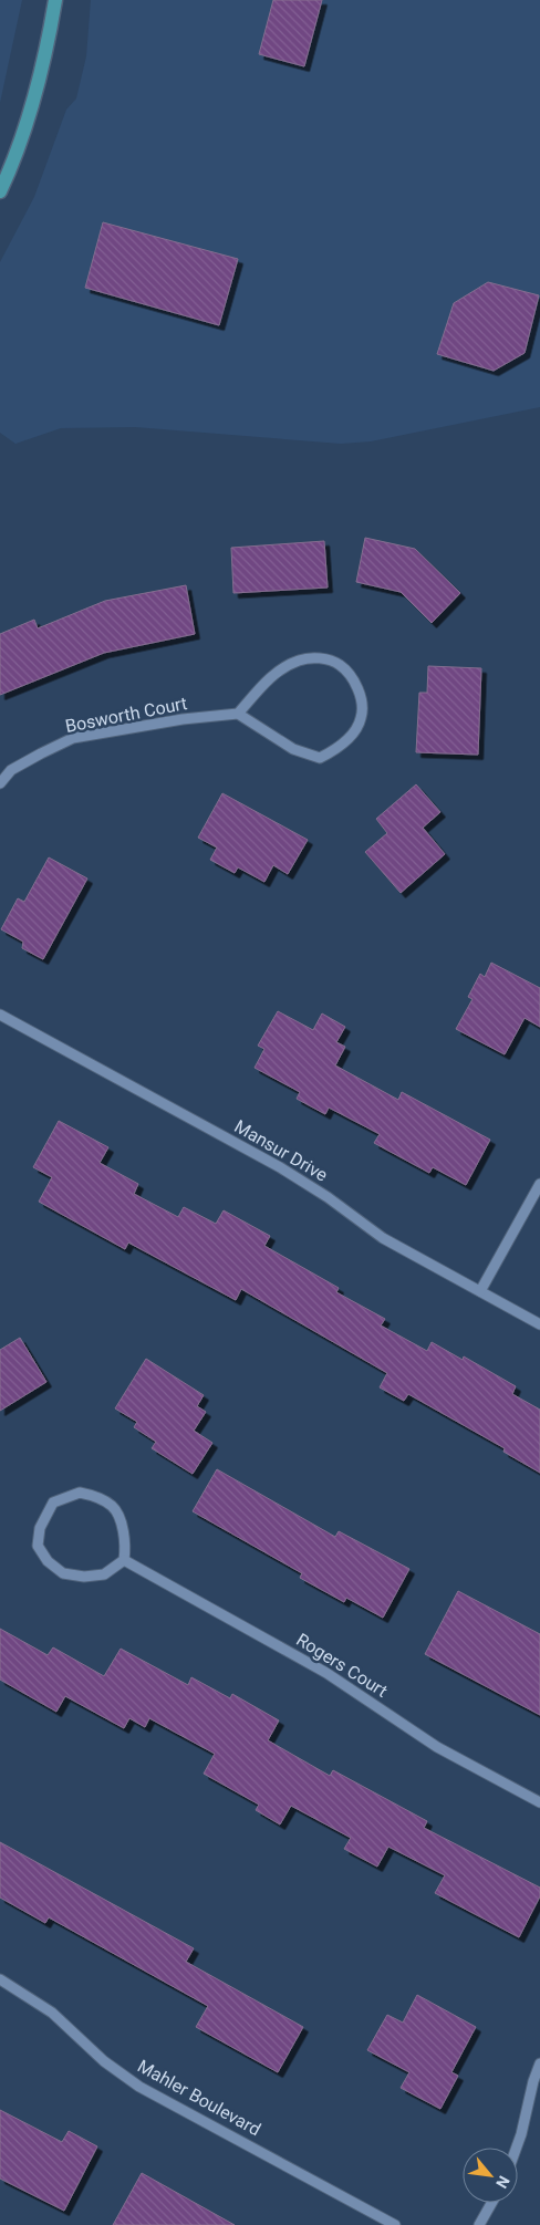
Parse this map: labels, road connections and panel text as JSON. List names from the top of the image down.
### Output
{
  "streets": {
    "street": [
      "Bosworth Court",
      "Mansur Drive",
      "Rogers Court",
      "Mahler Boulevard"
    ]
  },
  "north": "bottom right"
}
